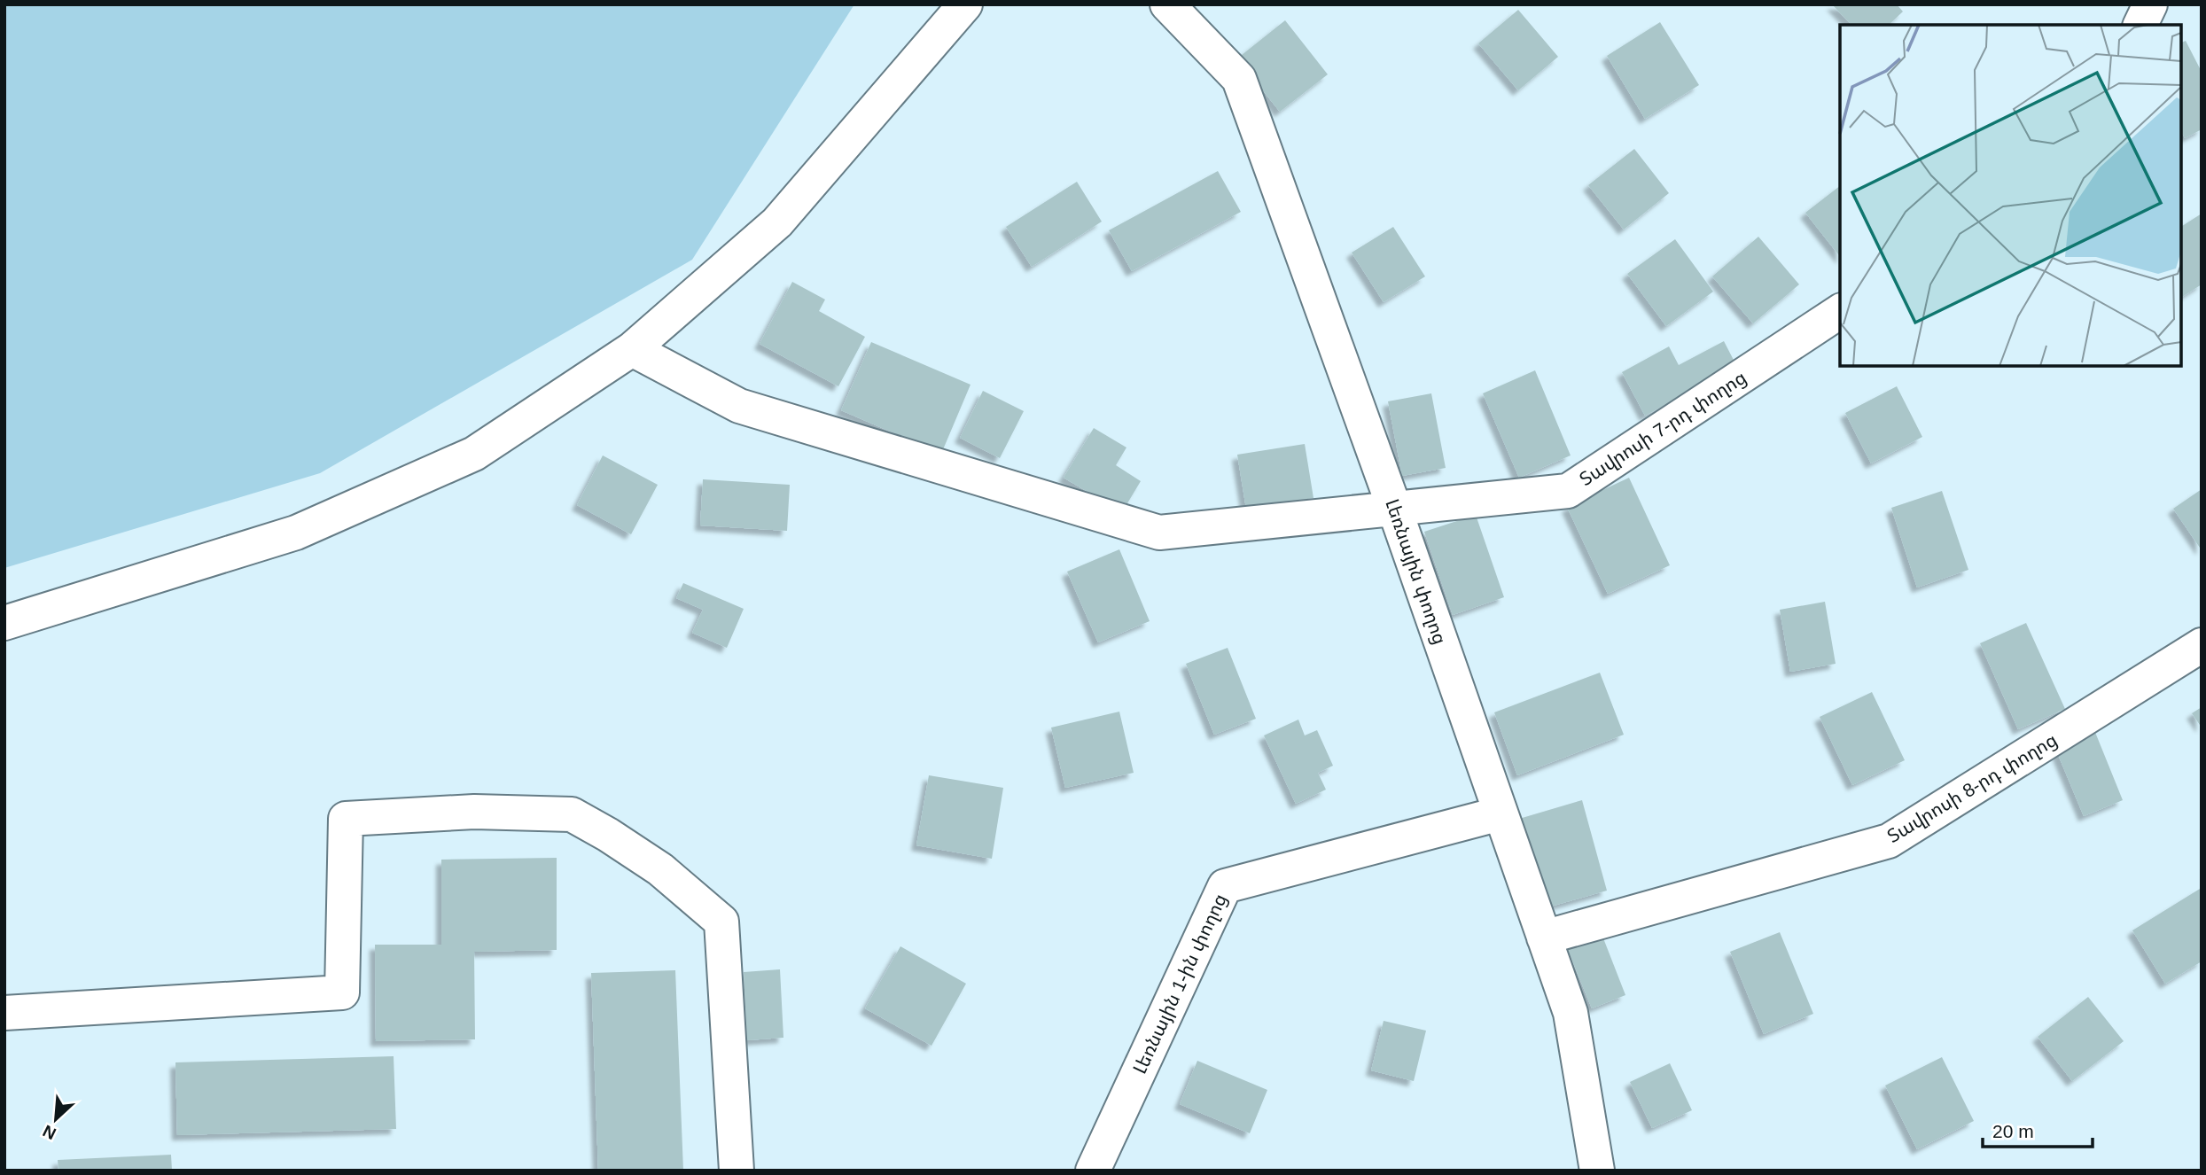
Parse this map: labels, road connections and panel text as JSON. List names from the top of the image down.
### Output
{
  "streets": {
    "street": [
      "Տավրոսի 7-րդ փողոց",
      "Լեռնային փողոց",
      "Տավրոսի 8-րդ փողոց",
      "Լեռնային 1-ին փողոց"
    ]
  },
  "crossings": [
    ["Տավրոսի 7-րդ փողոց", "Լեռնային փողոց"],
    ["Լեռնային փողոց", "Տավրոսի 8-րդ փողոց"],
    ["Լեռնային փողոց", "Լեռնային 1-ին փողոց"]
  ],
  "scale_bar": "20 m",
  "north": "bottom left"
}
